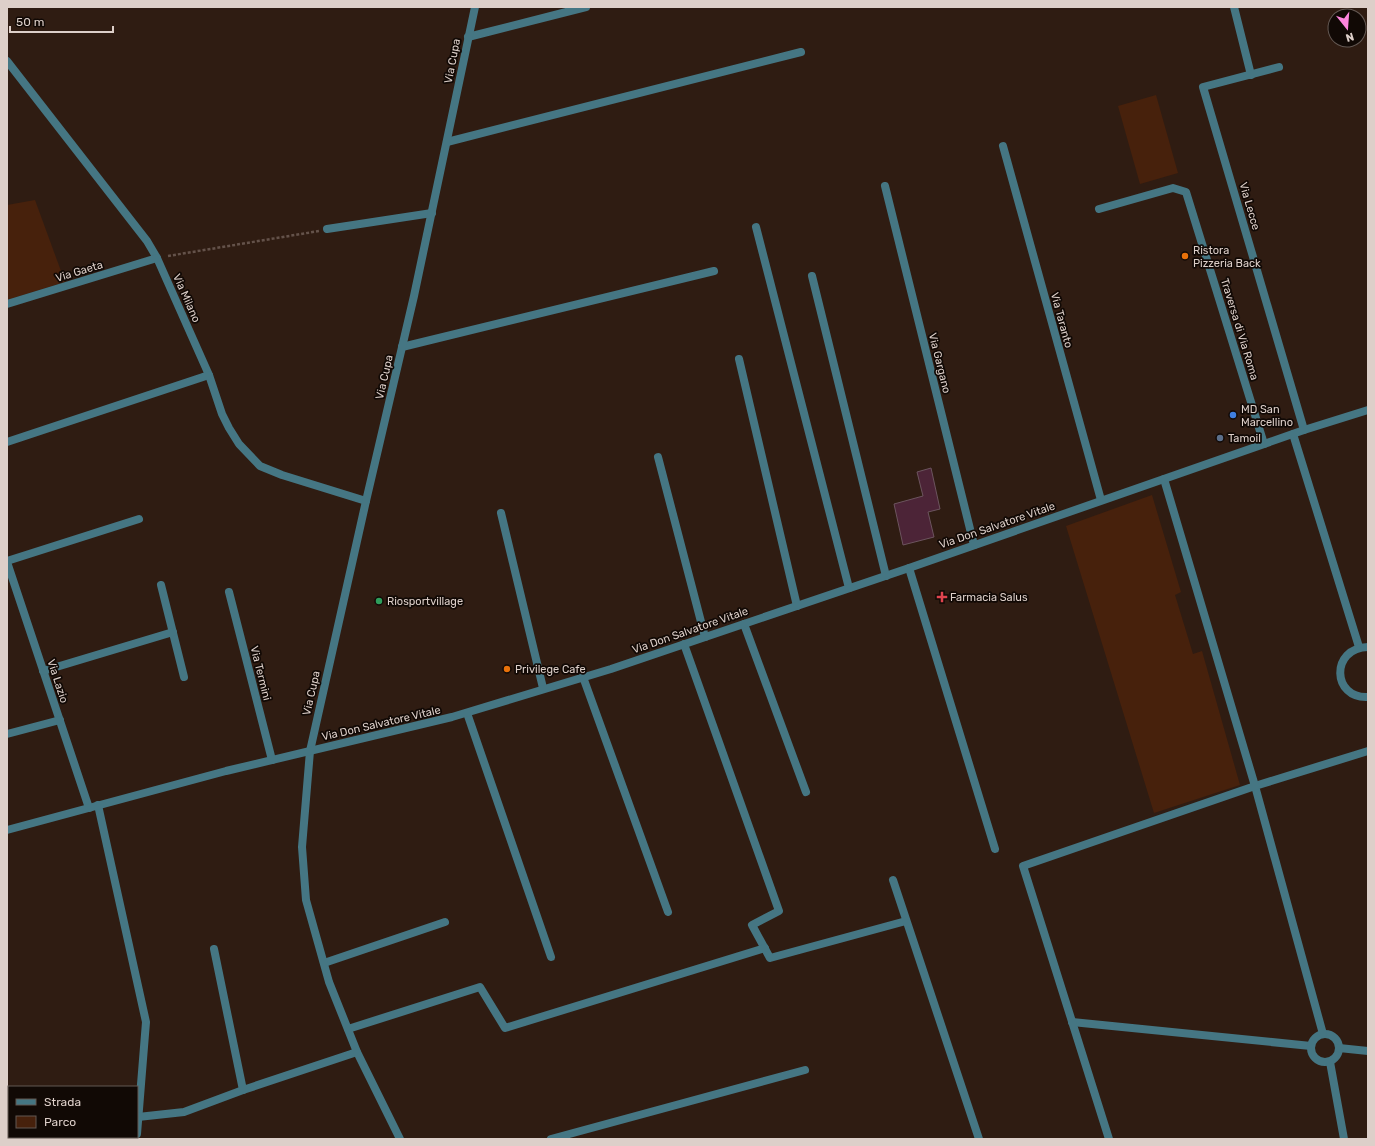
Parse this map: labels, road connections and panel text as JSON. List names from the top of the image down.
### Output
{
  "streets": {
    "street": [
      "Via Cupa",
      "Via Lecce",
      "Via Gaeta",
      "Via Milano",
      "Via Taranto",
      "Traversa di Via Roma",
      "Via Gargano",
      "Via Don Salvatore Vitale",
      "Via Termini",
      "Via Lazio"
    ]
  },
  "crossings": [
    ["Via Cupa", "Via Milano"],
    ["Via Cupa", "Via Don Salvatore Vitale"],
    ["Via Lecce", "Via Don Salvatore Vitale"],
    ["Via Gaeta", "Via Milano"],
    ["Via Taranto", "Via Don Salvatore Vitale"],
    ["Traversa di Via Roma", "Via Don Salvatore Vitale"],
    ["Via Gargano", "Via Don Salvatore Vitale"],
    ["Via Don Salvatore Vitale", "Via Termini"],
    ["Via Don Salvatore Vitale", "Via Lazio"]
  ],
  "places": {
    "other": [
      "Ristora Pizzeria Back",
      "MD San Marcellino",
      "Tamoil",
      "Riosportvillage",
      "Privilege Cafe"
    ],
    "health": ["Farmacia Salus"]
  },
  "legend": ["Strada", "Parco"],
  "scale_bar": "50 m",
  "north": "bottom"
}
